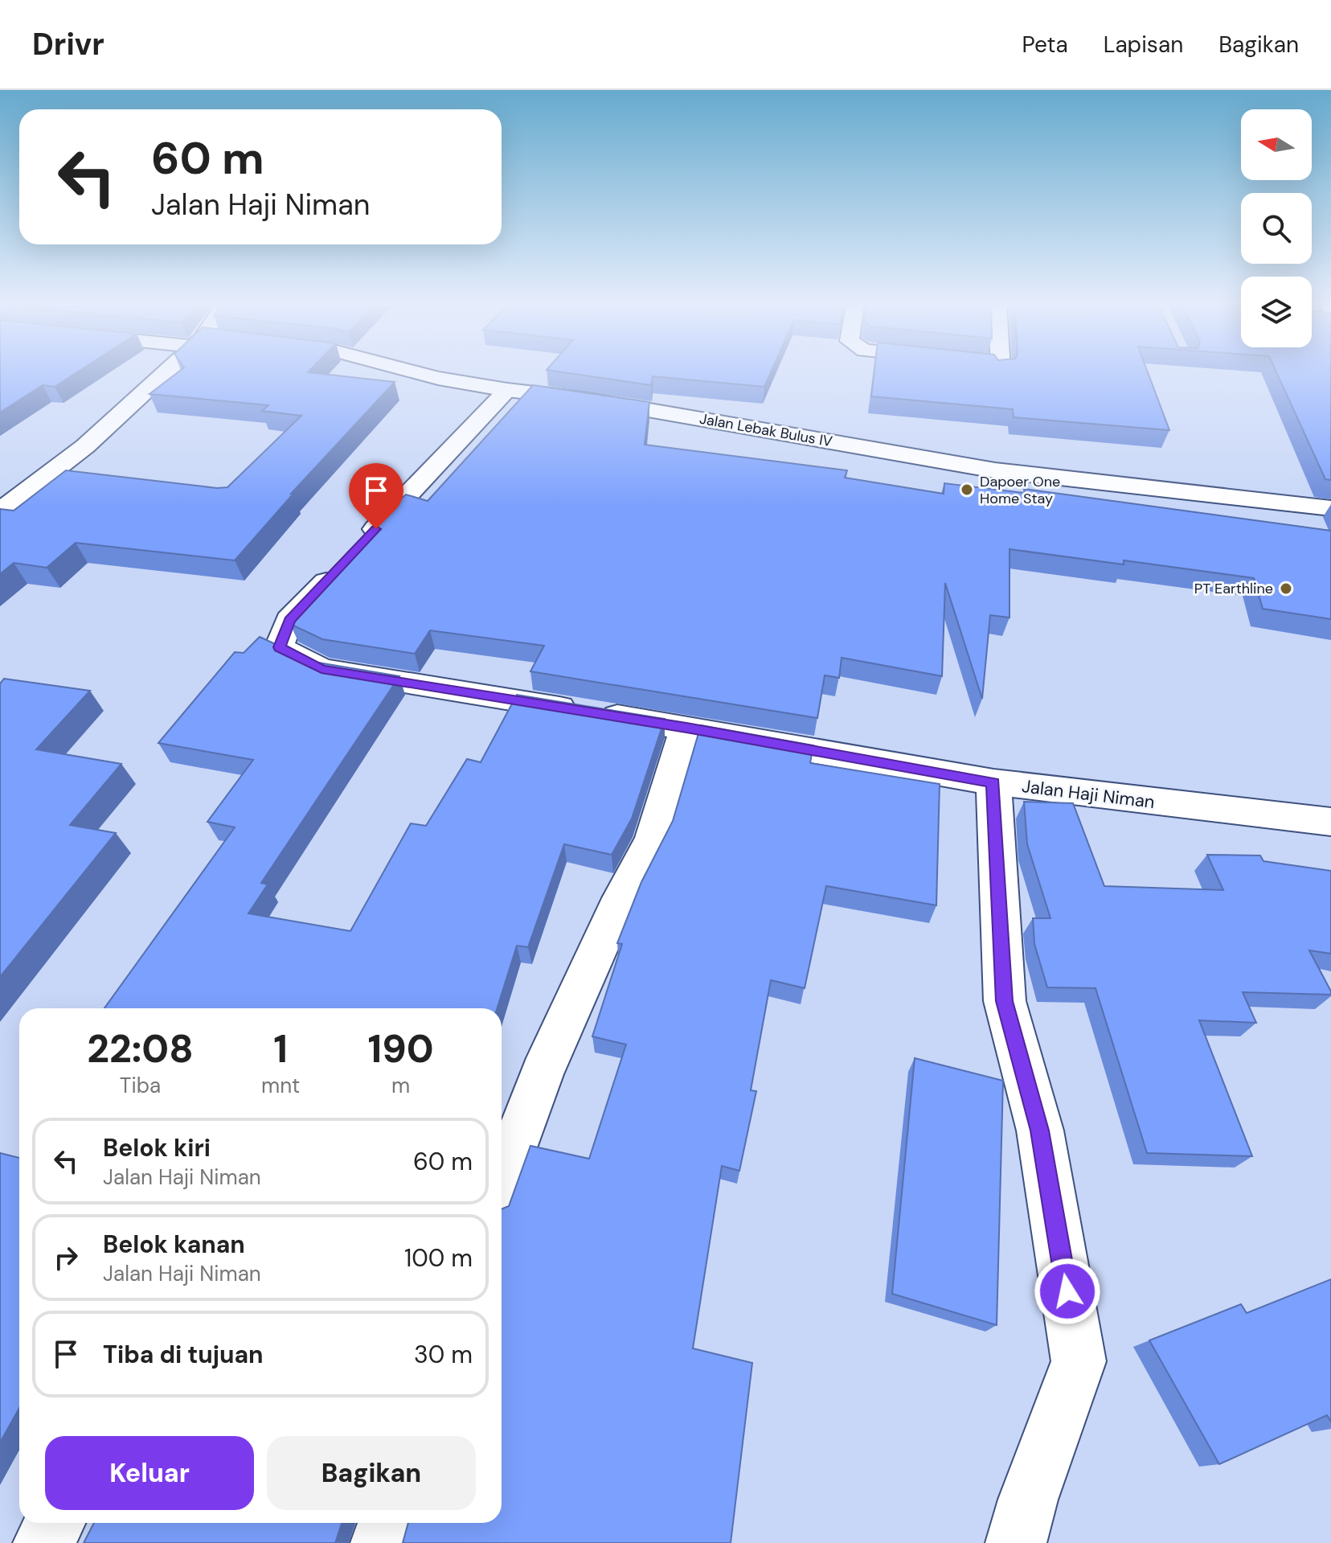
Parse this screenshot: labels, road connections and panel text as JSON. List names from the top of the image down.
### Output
{
  "streets": {
    "street": ["Jalan Lebak Bulus IV", "Jalan Haji Niman"]
  },
  "crossings": [
    ["Jalan Lebak Bulus IV", "Jalan Haji Niman"]
  ],
  "places": ["Dapoer One Home Stay", "PT Earthline"],
  "north": "left",
  "page": {
    "header": "Drivr",
    "nav": ["Peta", "Lapisan", "Bagikan"],
    "turn": ["60 m", "Jalan Haji Niman"],
    "eta": [
      "22:08",
      "Tiba",
      "1",
      "mnt",
      "190",
      "m"
    ],
    "list": [
      {
        "name": "Belok kiri",
        "note": "Jalan Haji Niman",
        "value": "60 m"
      },
      {
        "name": "Belok kanan",
        "note": "Jalan Haji Niman",
        "value": "100 m"
      },
      {
        "name": "Tiba di tujuan",
        "value": "30 m"
      }
    ],
    "buttons": ["Keluar", "Bagikan"]
  }
}
